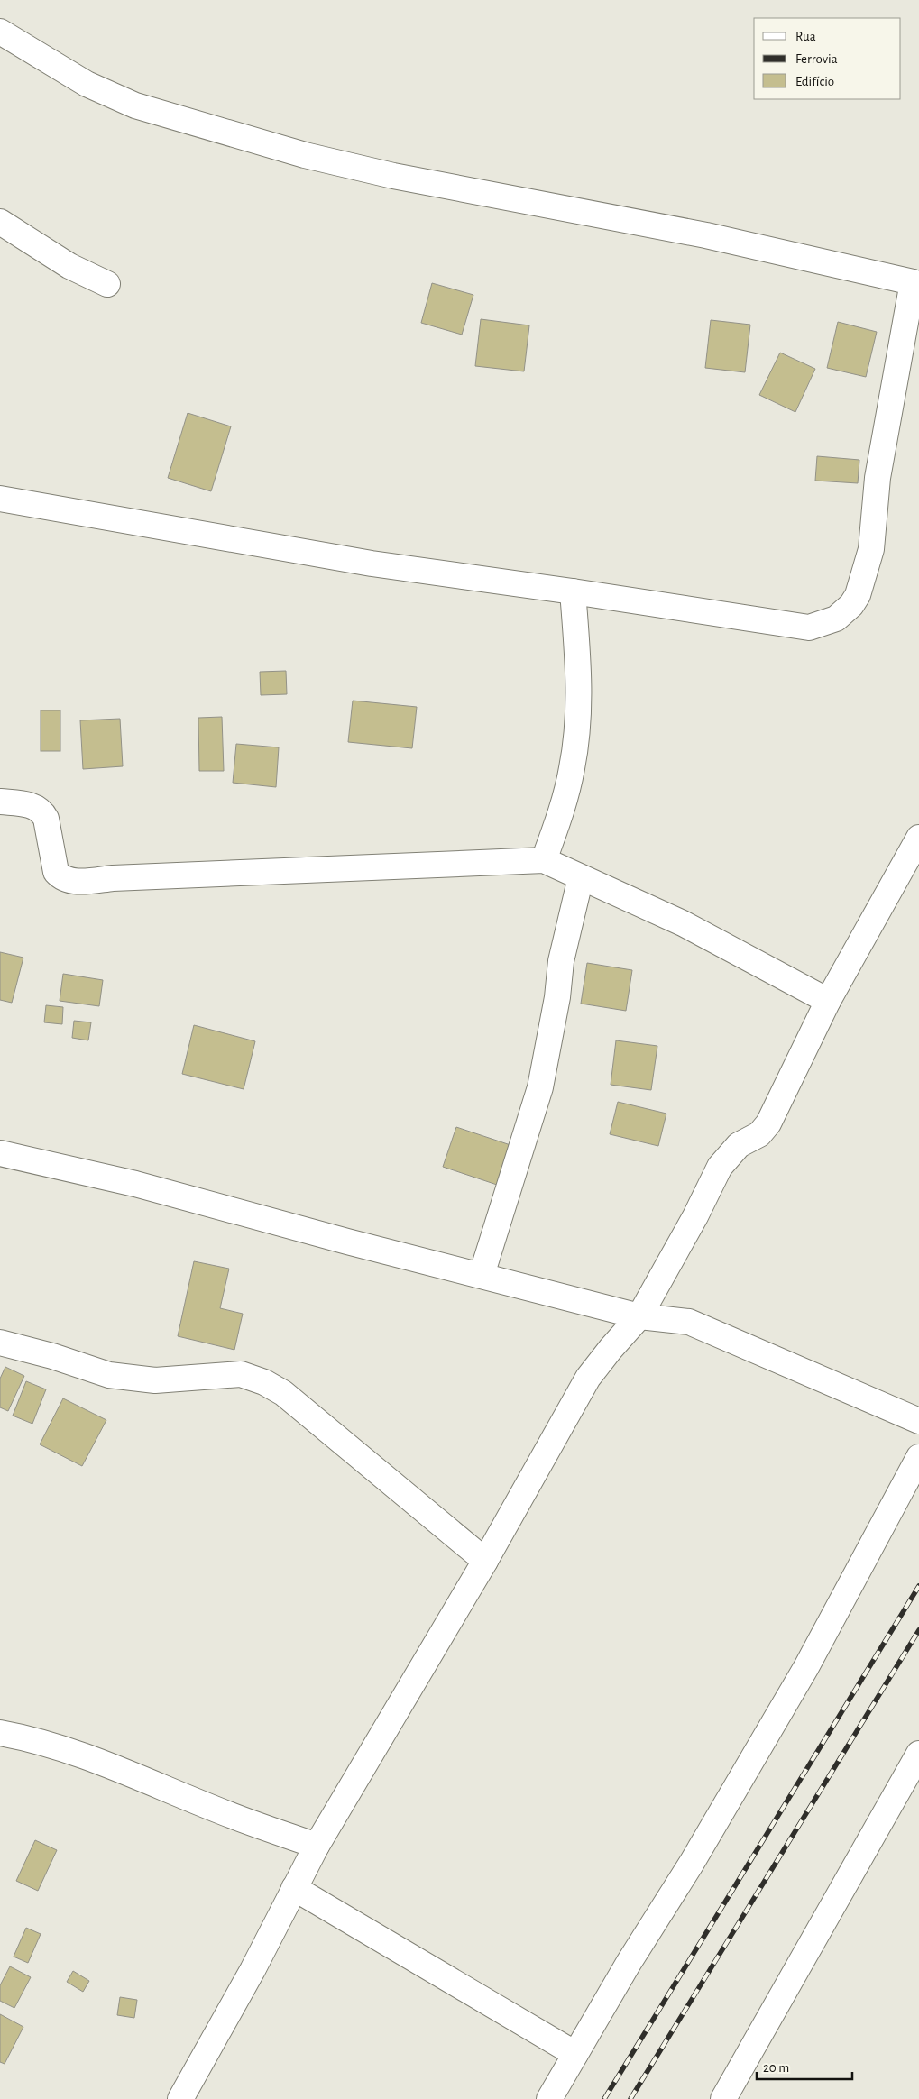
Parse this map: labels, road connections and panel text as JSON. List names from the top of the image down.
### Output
{
  "legend": ["Rua", "Ferrovia", "Edifício"],
  "scale_bar": "20 m"
}
